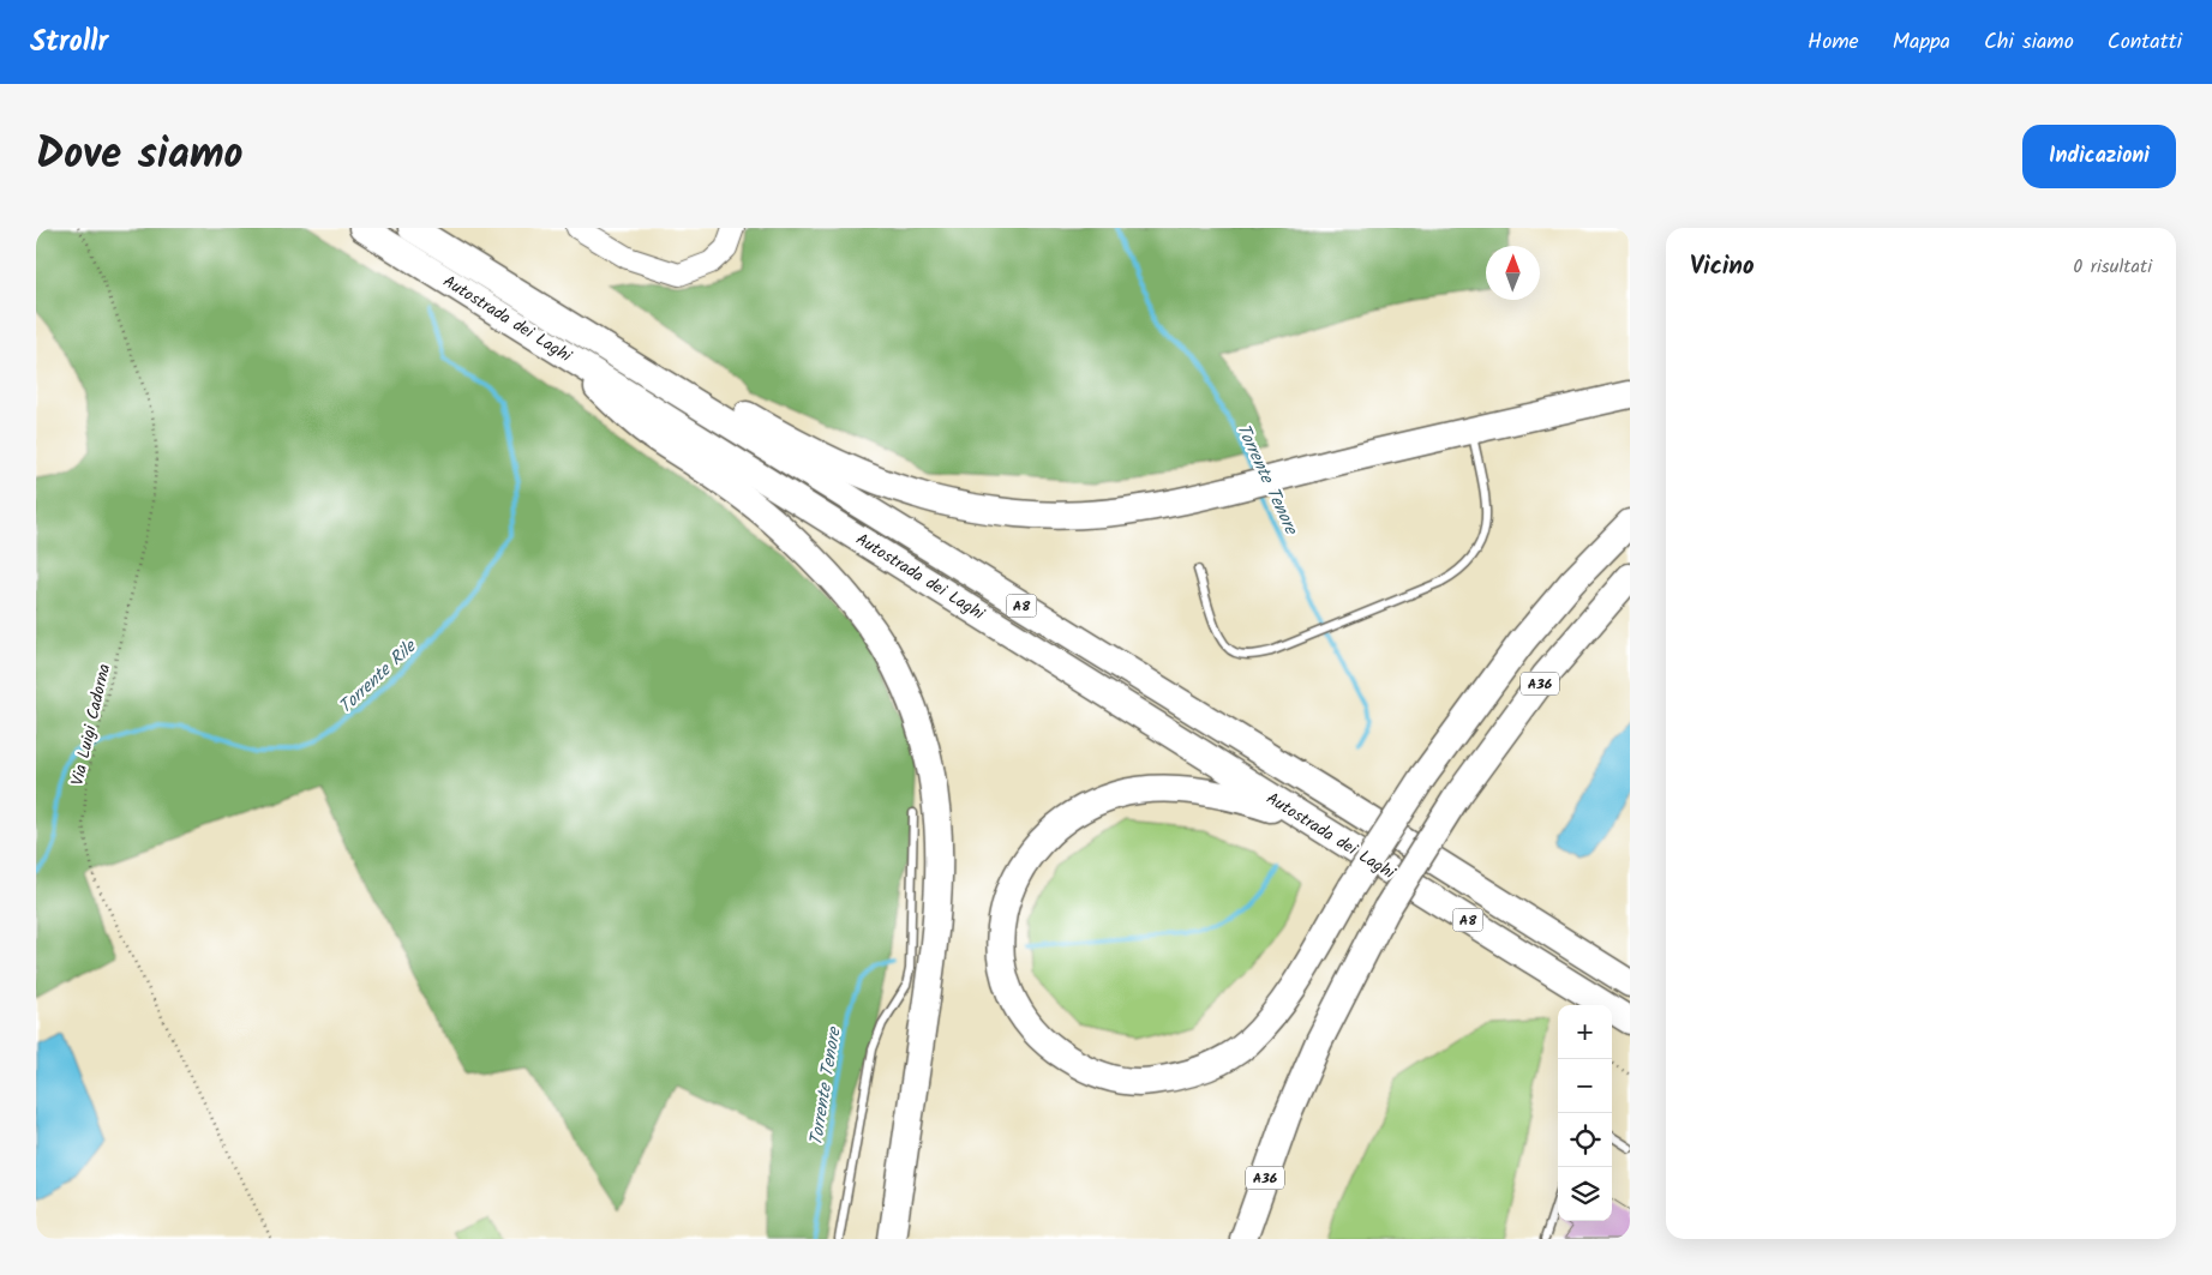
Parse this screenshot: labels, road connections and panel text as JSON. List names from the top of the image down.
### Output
{
  "streets": {
    "highway": ["Autostrada dei Laghi", "A8", "A36"],
    "path": ["Via Luigi Cadorna"]
  },
  "crossings": [
    ["Autostrada dei Laghi", "A36"]
  ],
  "water": ["Torrente Tenore", "Torrente Rile"],
  "north": "top",
  "page": {
    "header": "Strollr",
    "nav": [
      "Home",
      "Mappa",
      "Chi siamo",
      "Contatti"
    ],
    "title": "Dove siamo",
    "buttons": "Indicazioni",
    "heading": ["Vicino", "0 risultati"],
    "map_buttons": ["+", "−"]
  }
}
